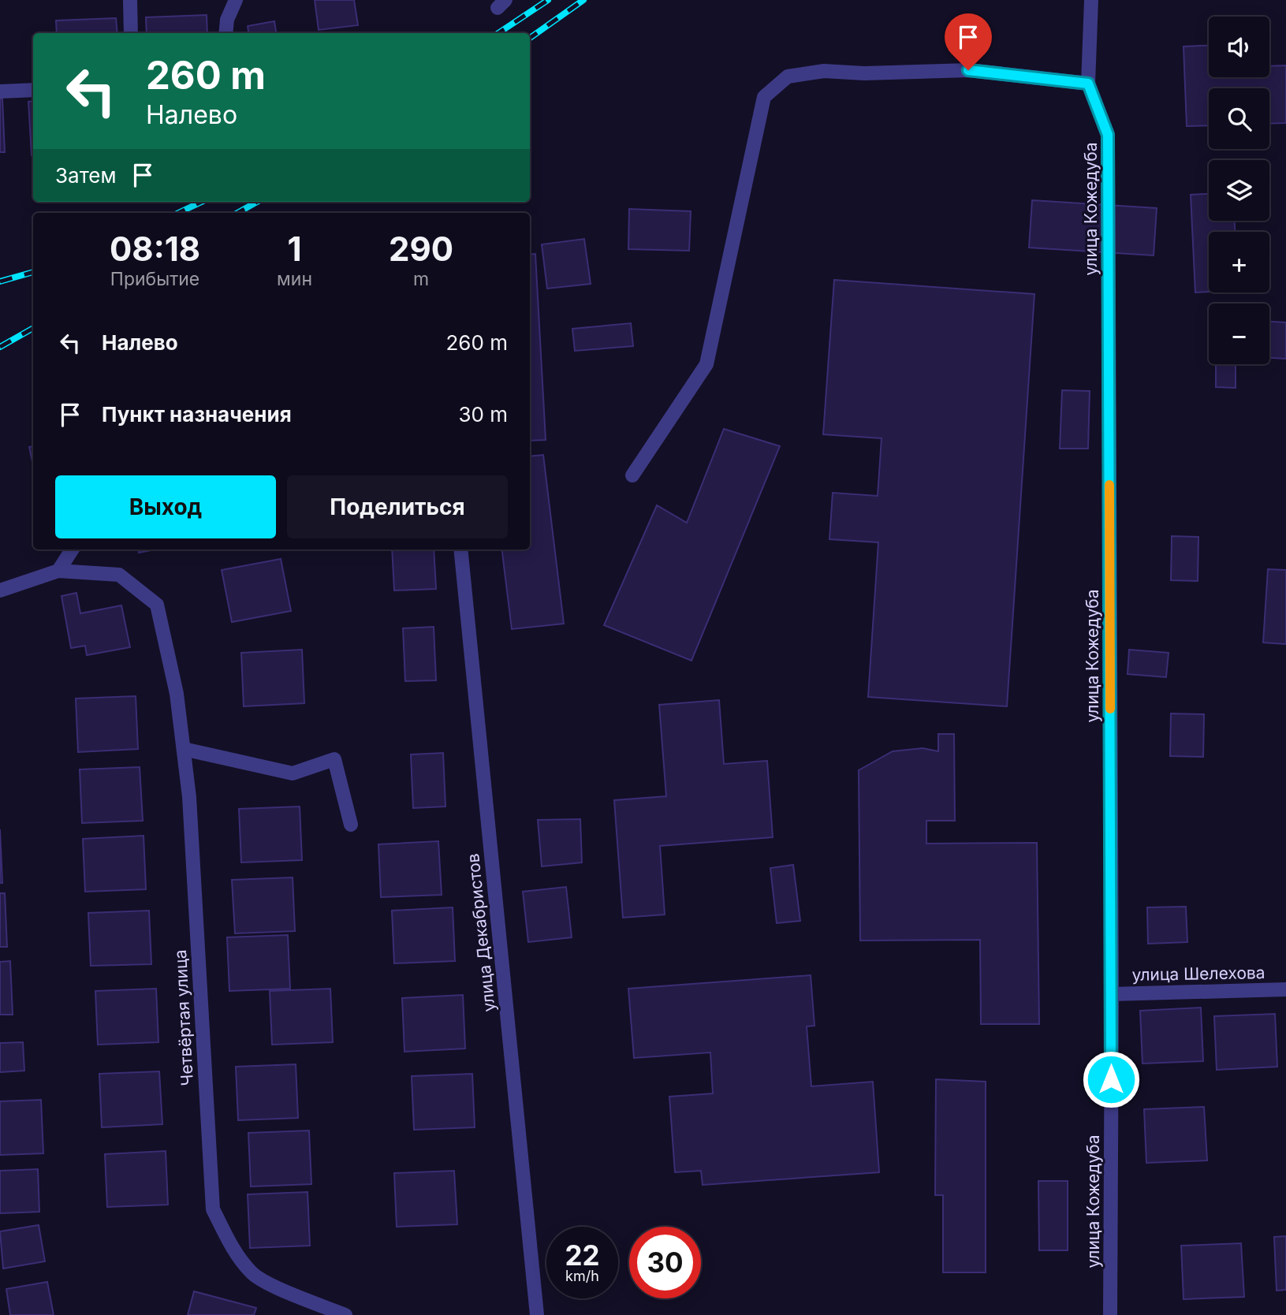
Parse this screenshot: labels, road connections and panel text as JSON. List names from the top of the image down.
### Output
{
  "streets": {
    "street": [
      "улица Кожедуба",
      "улица Декабристов",
      "улица Шелехова",
      "Четвёртая улица"
    ]
  },
  "crossings": [
    ["улица Кожедуба", "улица Шелехова"]
  ],
  "page": {
    "map_buttons": ["+", "−"],
    "turn": ["260 m", "Налево"],
    "then": "Затем",
    "eta": [
      "08:18",
      "Прибытие",
      "1",
      "мин",
      "290",
      "m"
    ],
    "list": [
      {
        "name": "Налево",
        "value": "260 m"
      },
      {
        "name": "Пункт назначения",
        "value": "30 m"
      }
    ],
    "buttons": ["Выход", "Поделиться"],
    "speed": "22 km/h",
    "limit": "30"
  }
}
